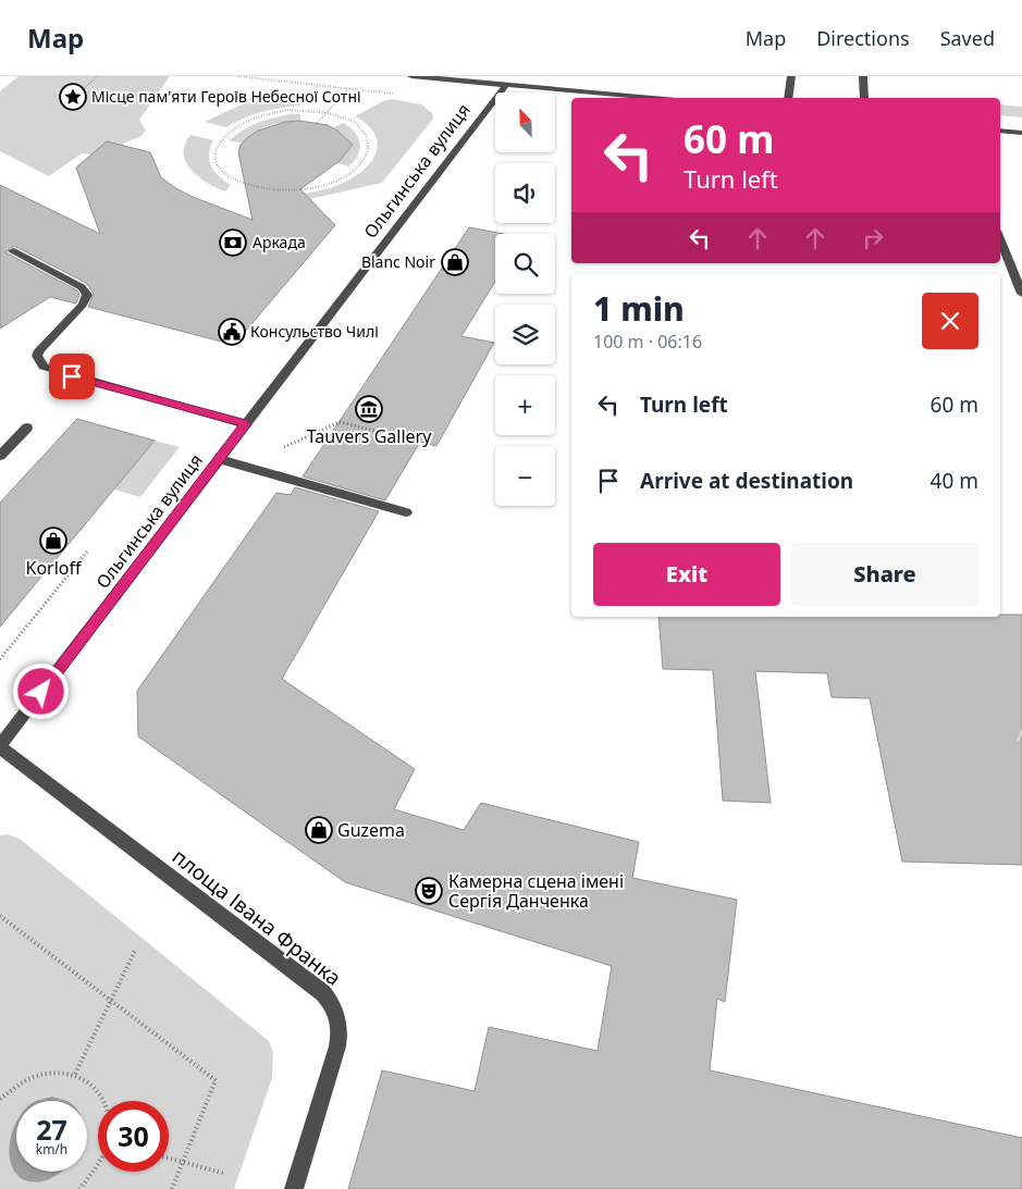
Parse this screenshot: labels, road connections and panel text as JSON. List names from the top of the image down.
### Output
{
  "streets": {
    "street": ["Ольгинська вулиця", "площа Івана Франка"]
  },
  "crossings": [
    ["Ольгинська вулиця", "площа Івана Франка"]
  ],
  "places": {
    "place": ["Місце пам'яти Героїв Небесної Сотні"],
    "bank": ["Аркада"],
    "shop": ["Blanc Noir", "Korloff", "Guzema"],
    "public building": ["Консульство Чилі"],
    "museum": ["Tauvers Gallery"],
    "theatre": ["Камерна сцена імені Сергія Данченка"]
  },
  "north": "top left",
  "page": {
    "header": "Map",
    "nav": ["Map", "Directions", "Saved"],
    "map_buttons": ["+", "−"],
    "turn": ["60 m", "Turn left"],
    "heading": ["1 min", "100 m · 06:16"],
    "list": [
      {
        "name": "Turn left",
        "value": "60 m"
      },
      {
        "name": "Arrive at destination",
        "value": "40 m"
      }
    ],
    "buttons": ["Exit", "Share"],
    "speed": "27 km/h",
    "limit": "30"
  }
}
